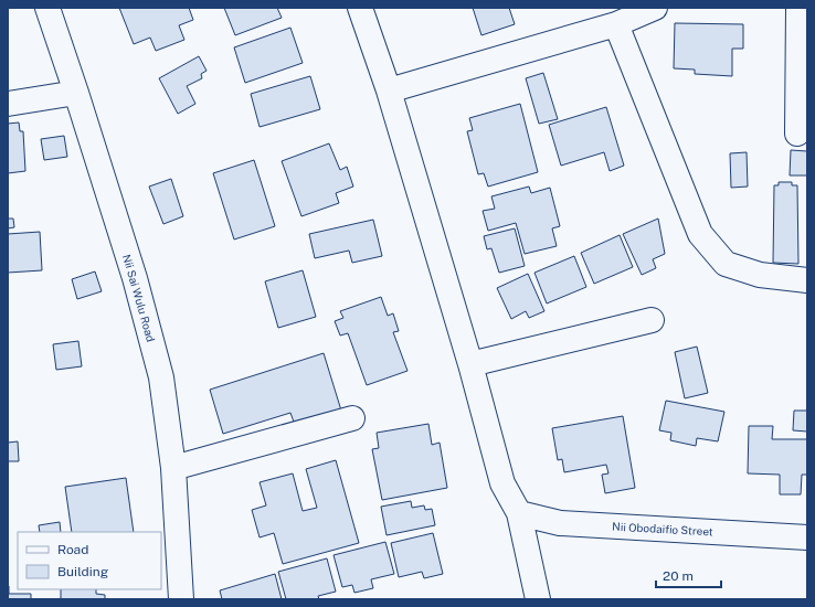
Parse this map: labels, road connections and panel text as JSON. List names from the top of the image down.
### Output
{
  "streets": {
    "street": ["Nii Sai Wulu Road", "Nii Obodaifio Street"]
  },
  "legend": ["Road", "Building"],
  "scale_bar": "20 m"
}
